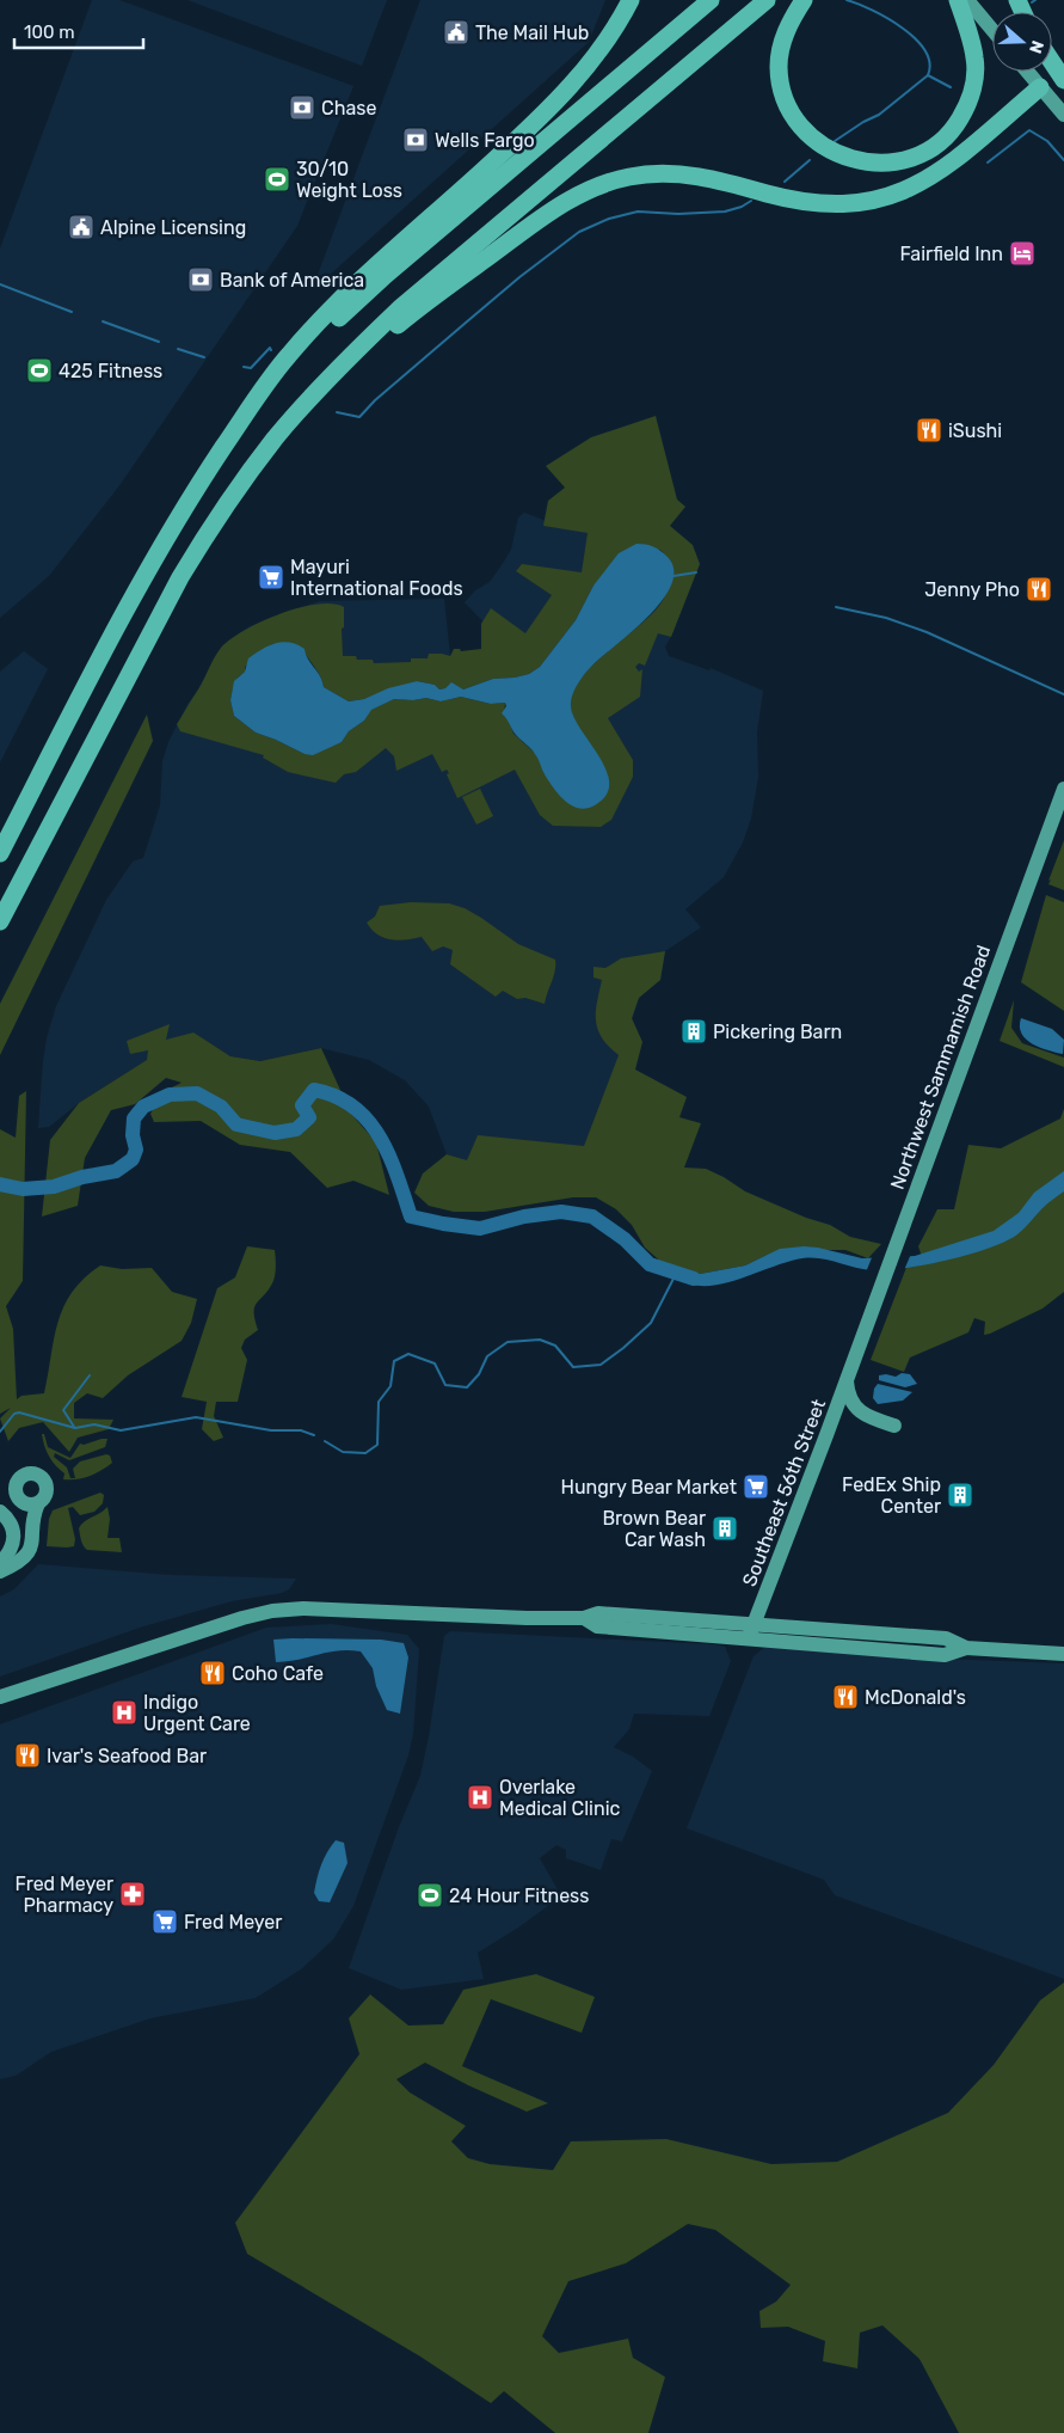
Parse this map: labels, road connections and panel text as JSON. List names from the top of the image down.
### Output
{
  "streets": {
    "main road": ["Northwest Sammamish Road", "Southeast 56th Street"]
  },
  "crossings": [
    ["Northwest Sammamish Road", "Southeast 56th Street"]
  ],
  "places": {
    "public building": ["The Mail Hub", "Alpine Licensing"],
    "bank": ["Chase", "Wells Fargo", "Bank of America"],
    "sports": ["30/10 Weight Loss", "425 Fitness", "24 Hour Fitness"],
    "hotel": ["Fairfield Inn"],
    "restaurant": [
      "iSushi",
      "Jenny Pho",
      "Coho Cafe",
      "McDonald's",
      "Ivar's Seafood Bar"
    ],
    "supermarket": ["Mayuri International Foods", "Hungry Bear Market", "Fred Meyer"],
    "building": ["Pickering Barn", "FedEx Ship Center", "Brown Bear Car Wash"],
    "hospital": ["Indigo Urgent Care", "Overlake Medical Clinic"],
    "pharmacy": ["Fred Meyer Pharmacy"]
  },
  "scale_bar": "100 m",
  "north": "right"
}
